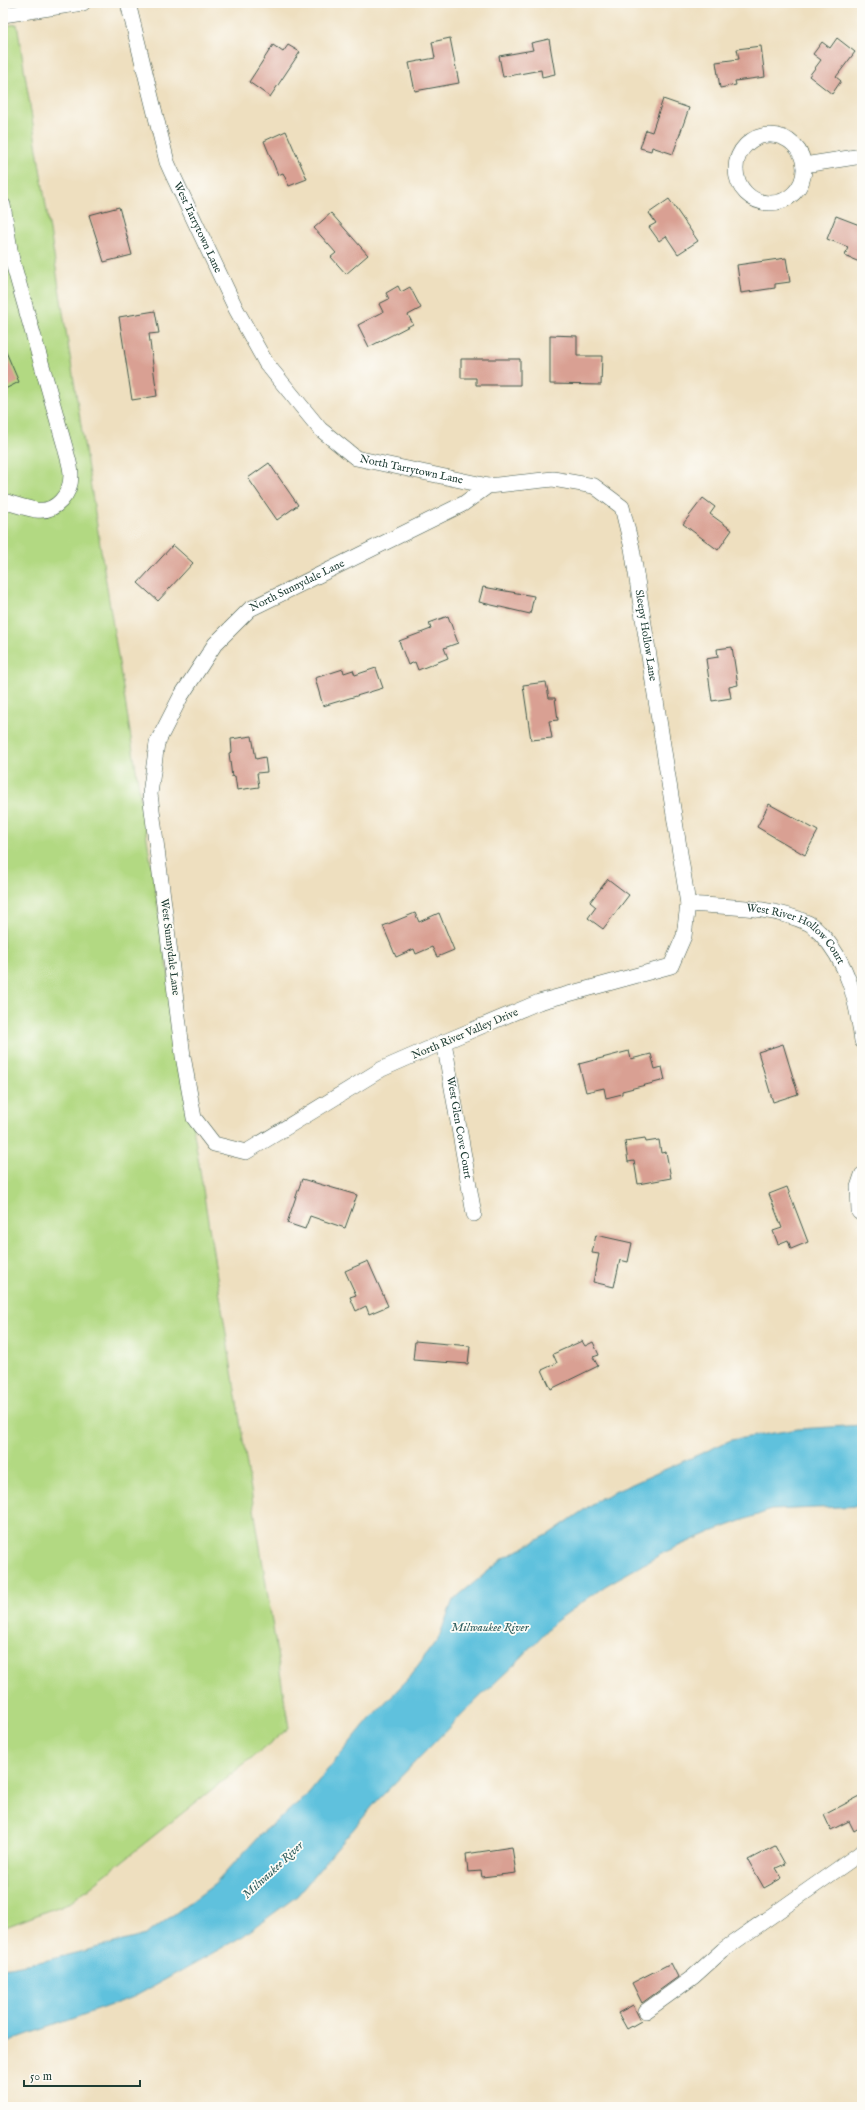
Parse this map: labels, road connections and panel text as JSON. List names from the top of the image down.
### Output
{
  "streets": {
    "street": [
      "West Tarrytown Lane",
      "North Tarrytown Lane",
      "North Sunnydale Lane",
      "Sleepy Hollow Lane",
      "West River Hollow Court",
      "West Sunnydale Lane",
      "North River Valley Drive",
      "West Glen Cove Court"
    ]
  },
  "crossings": [
    ["West Tarrytown Lane", "North Tarrytown Lane"],
    ["North Tarrytown Lane", "North Sunnydale Lane"],
    ["North Tarrytown Lane", "Sleepy Hollow Lane"],
    ["North Sunnydale Lane", "Sleepy Hollow Lane"],
    ["North Sunnydale Lane", "West Sunnydale Lane"],
    ["Sleepy Hollow Lane", "West River Hollow Court"],
    ["Sleepy Hollow Lane", "North River Valley Drive"],
    ["West River Hollow Court", "North River Valley Drive"],
    ["West Sunnydale Lane", "North River Valley Drive"],
    ["North River Valley Drive", "West Glen Cove Court"]
  ],
  "water": ["Milwaukee River"],
  "scale_bar": "50 m"
}
